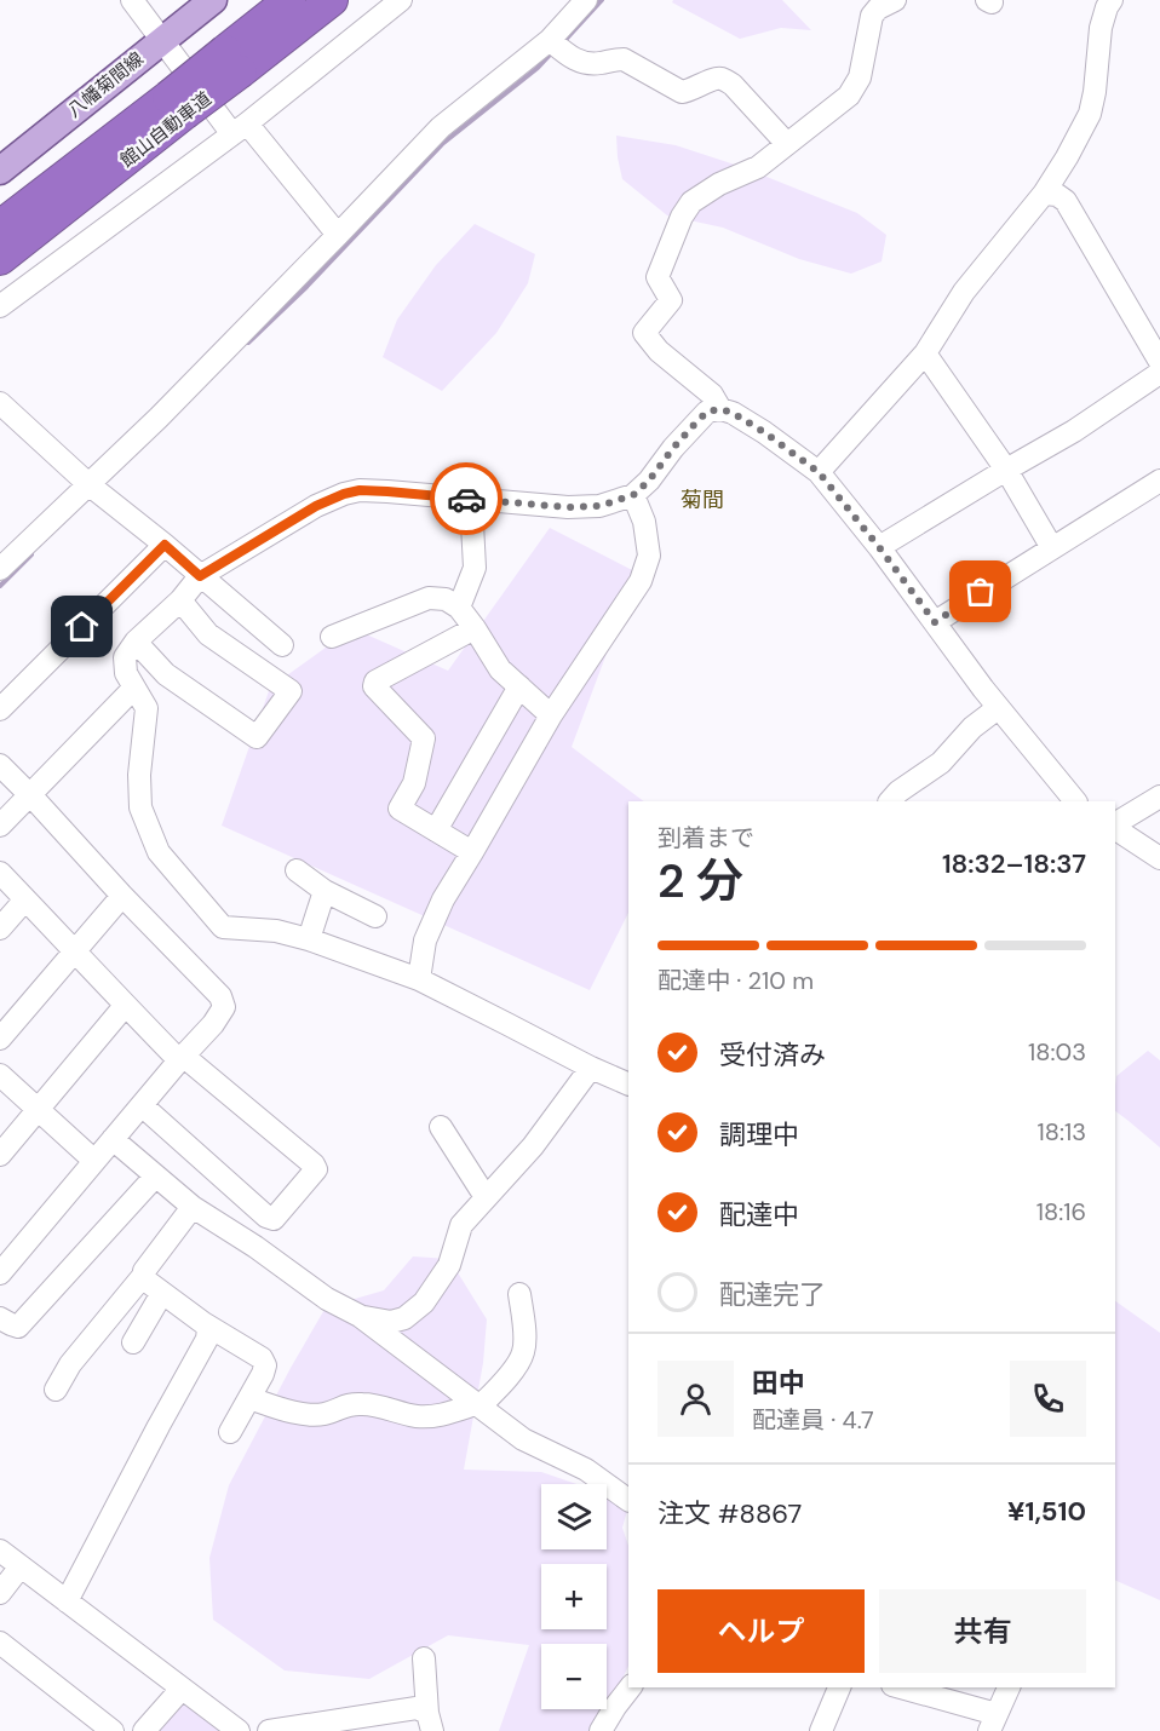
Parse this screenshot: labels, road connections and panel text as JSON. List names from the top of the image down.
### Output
{
  "streets": {
    "highway": ["館山自動車道"],
    "main road": ["八幡菊間線"]
  },
  "districts": ["菊間"],
  "page": {
    "heading": ["2 分", "到着まで", "18:32–18:37"],
    "panel": [
      "田中",
      "配達員 · 4.7",
      "注文 #8867",
      "¥1,510"
    ],
    "bar": "配達中 · 210 m",
    "list": [
      ["受付済み", "18:03"],
      ["調理中", "18:13"],
      ["配達中", "18:16"],
      "配達完了"
    ],
    "map_buttons": ["+", "−"],
    "buttons": ["ヘルプ", "共有"]
  }
}
